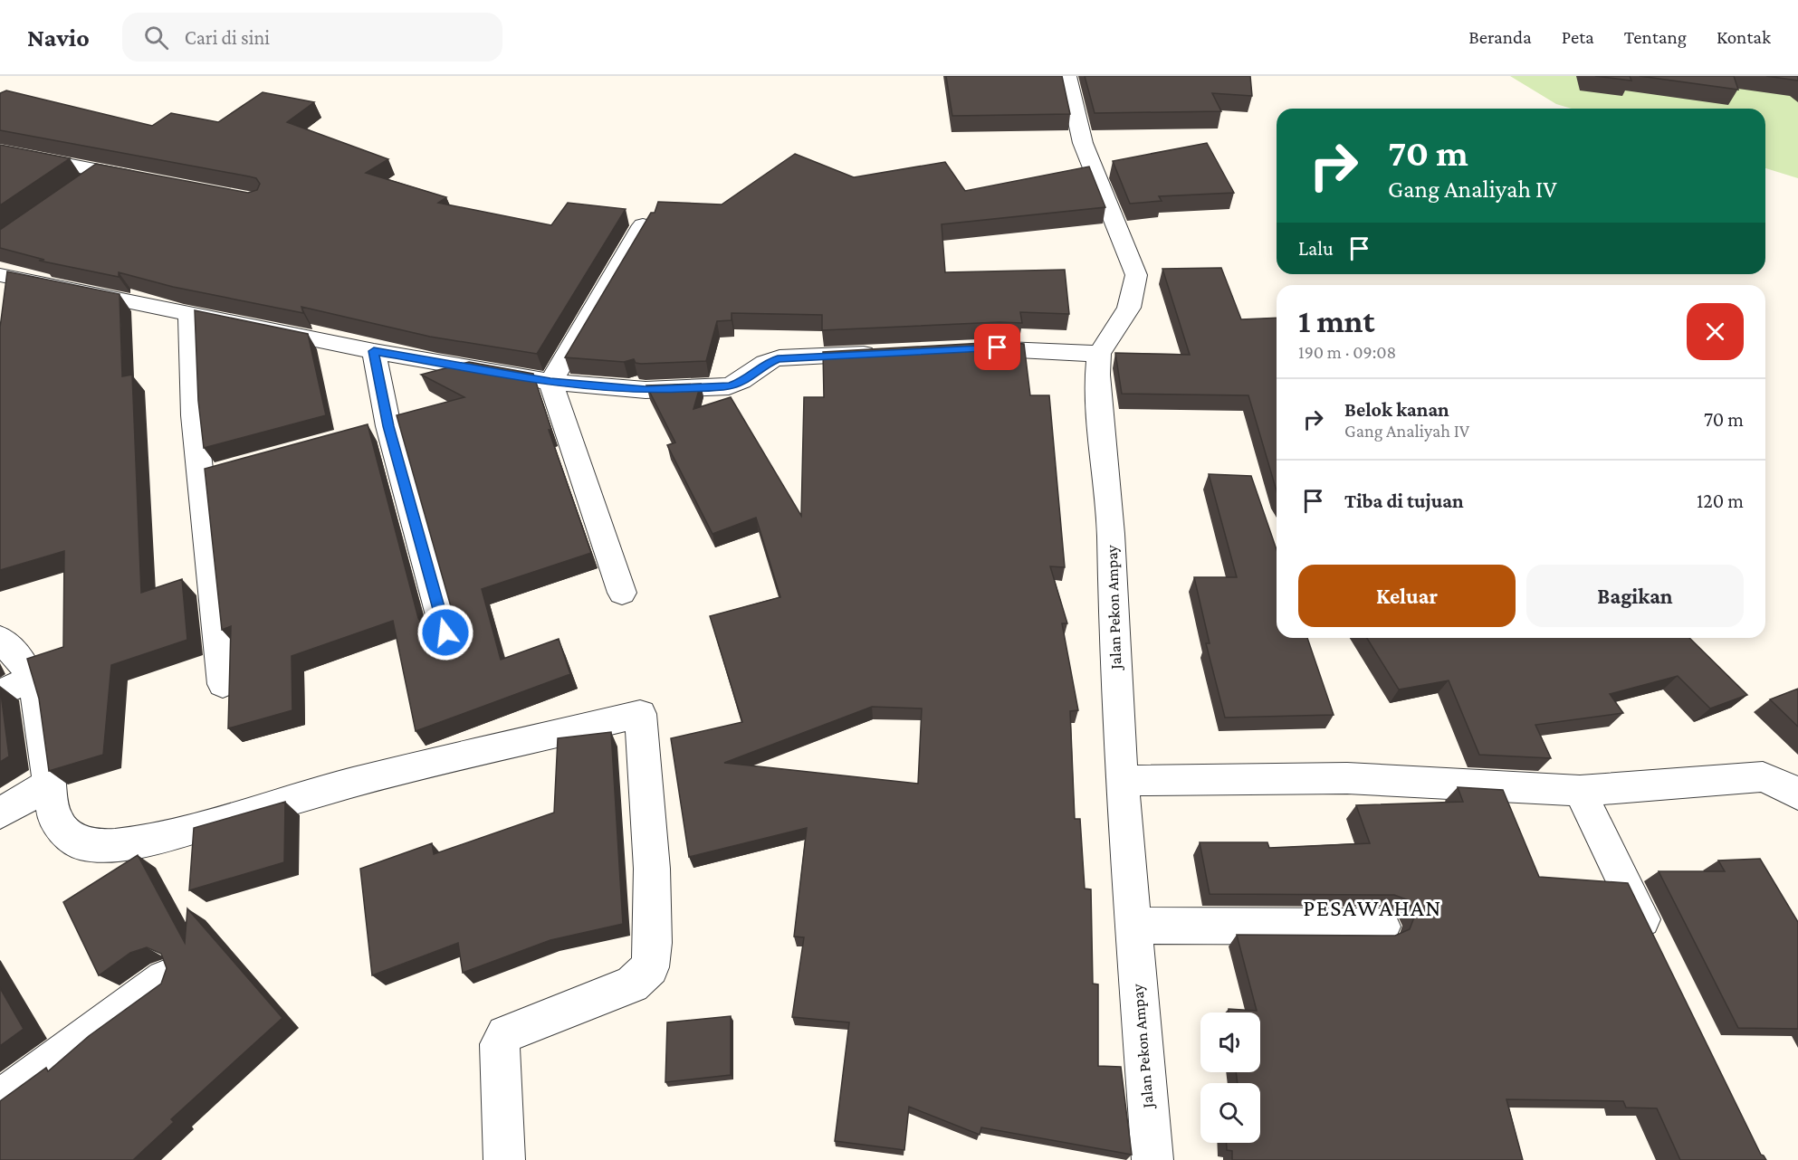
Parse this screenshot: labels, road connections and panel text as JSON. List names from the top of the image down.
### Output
{
  "streets": {
    "street": ["Jalan Pekon Ampay"]
  },
  "districts": ["PESAWAHAN"],
  "page": {
    "header": "Navio",
    "search": "Cari di sini",
    "nav": [
      "Beranda",
      "Peta",
      "Tentang",
      "Kontak"
    ],
    "turn": ["70 m", "Gang Analiyah IV"],
    "then": "Lalu",
    "heading": ["1 mnt", "190 m · 09:08"],
    "list": [
      {
        "name": "Belok kanan",
        "note": "Gang Analiyah IV",
        "value": "70 m"
      },
      {
        "name": "Tiba di tujuan",
        "value": "120 m"
      }
    ],
    "buttons": ["Keluar", "Bagikan"]
  }
}
